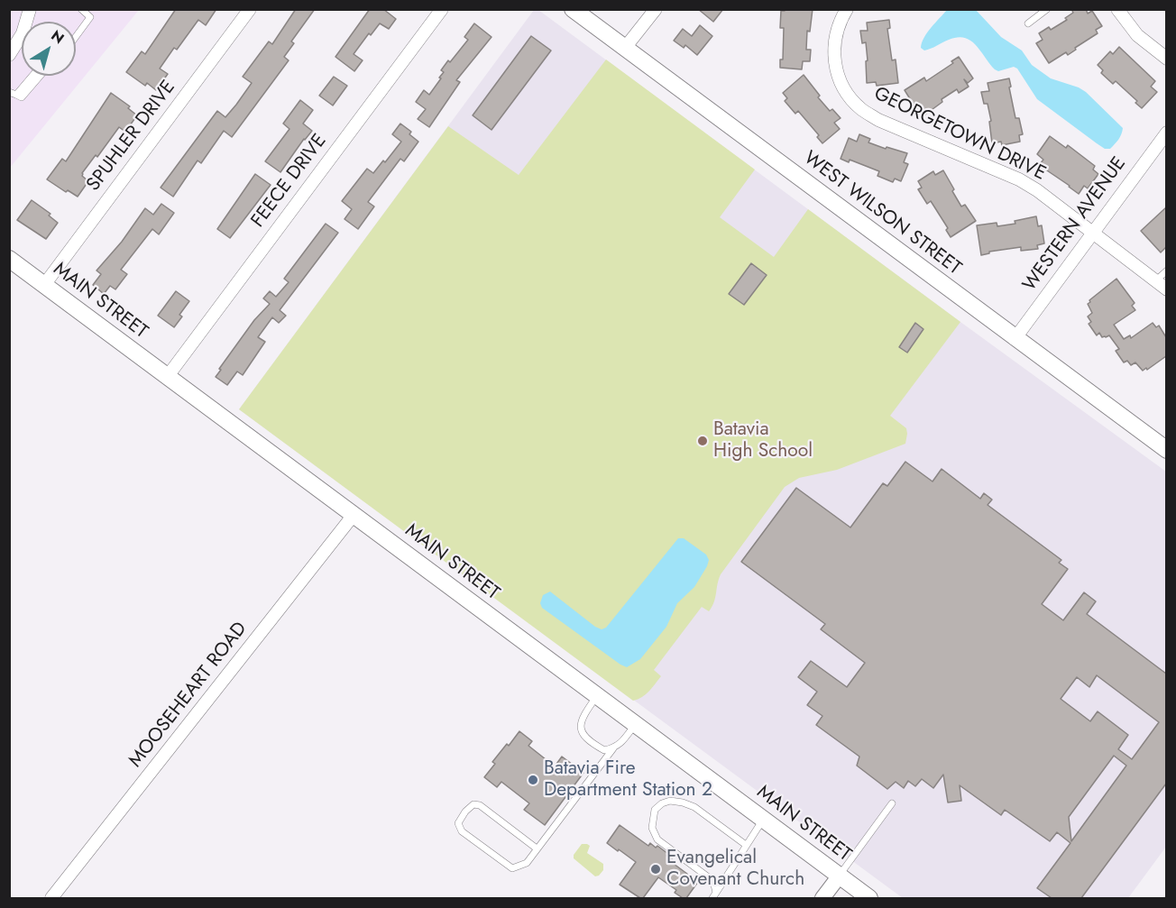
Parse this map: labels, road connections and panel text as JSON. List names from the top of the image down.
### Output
{
  "streets": {
    "main road": ["WEST WILSON STREET", "MAIN STREET"],
    "street": [
      "GEORGETOWN DRIVE",
      "SPUHLER DRIVE",
      "FEECE DRIVE",
      "WESTERN AVENUE",
      "MOOSEHEART ROAD"
    ]
  },
  "crossings": [
    ["GEORGETOWN DRIVE", "WESTERN AVENUE"],
    ["SPUHLER DRIVE", "MAIN STREET"],
    ["FEECE DRIVE", "MAIN STREET"],
    ["WEST WILSON STREET", "WESTERN AVENUE"],
    ["MAIN STREET", "MOOSEHEART ROAD"]
  ],
  "places": ["Batavia High School", "Batavia Fire Department Station 2", "Evangelical Covenant Church"],
  "north": "top right"
}
